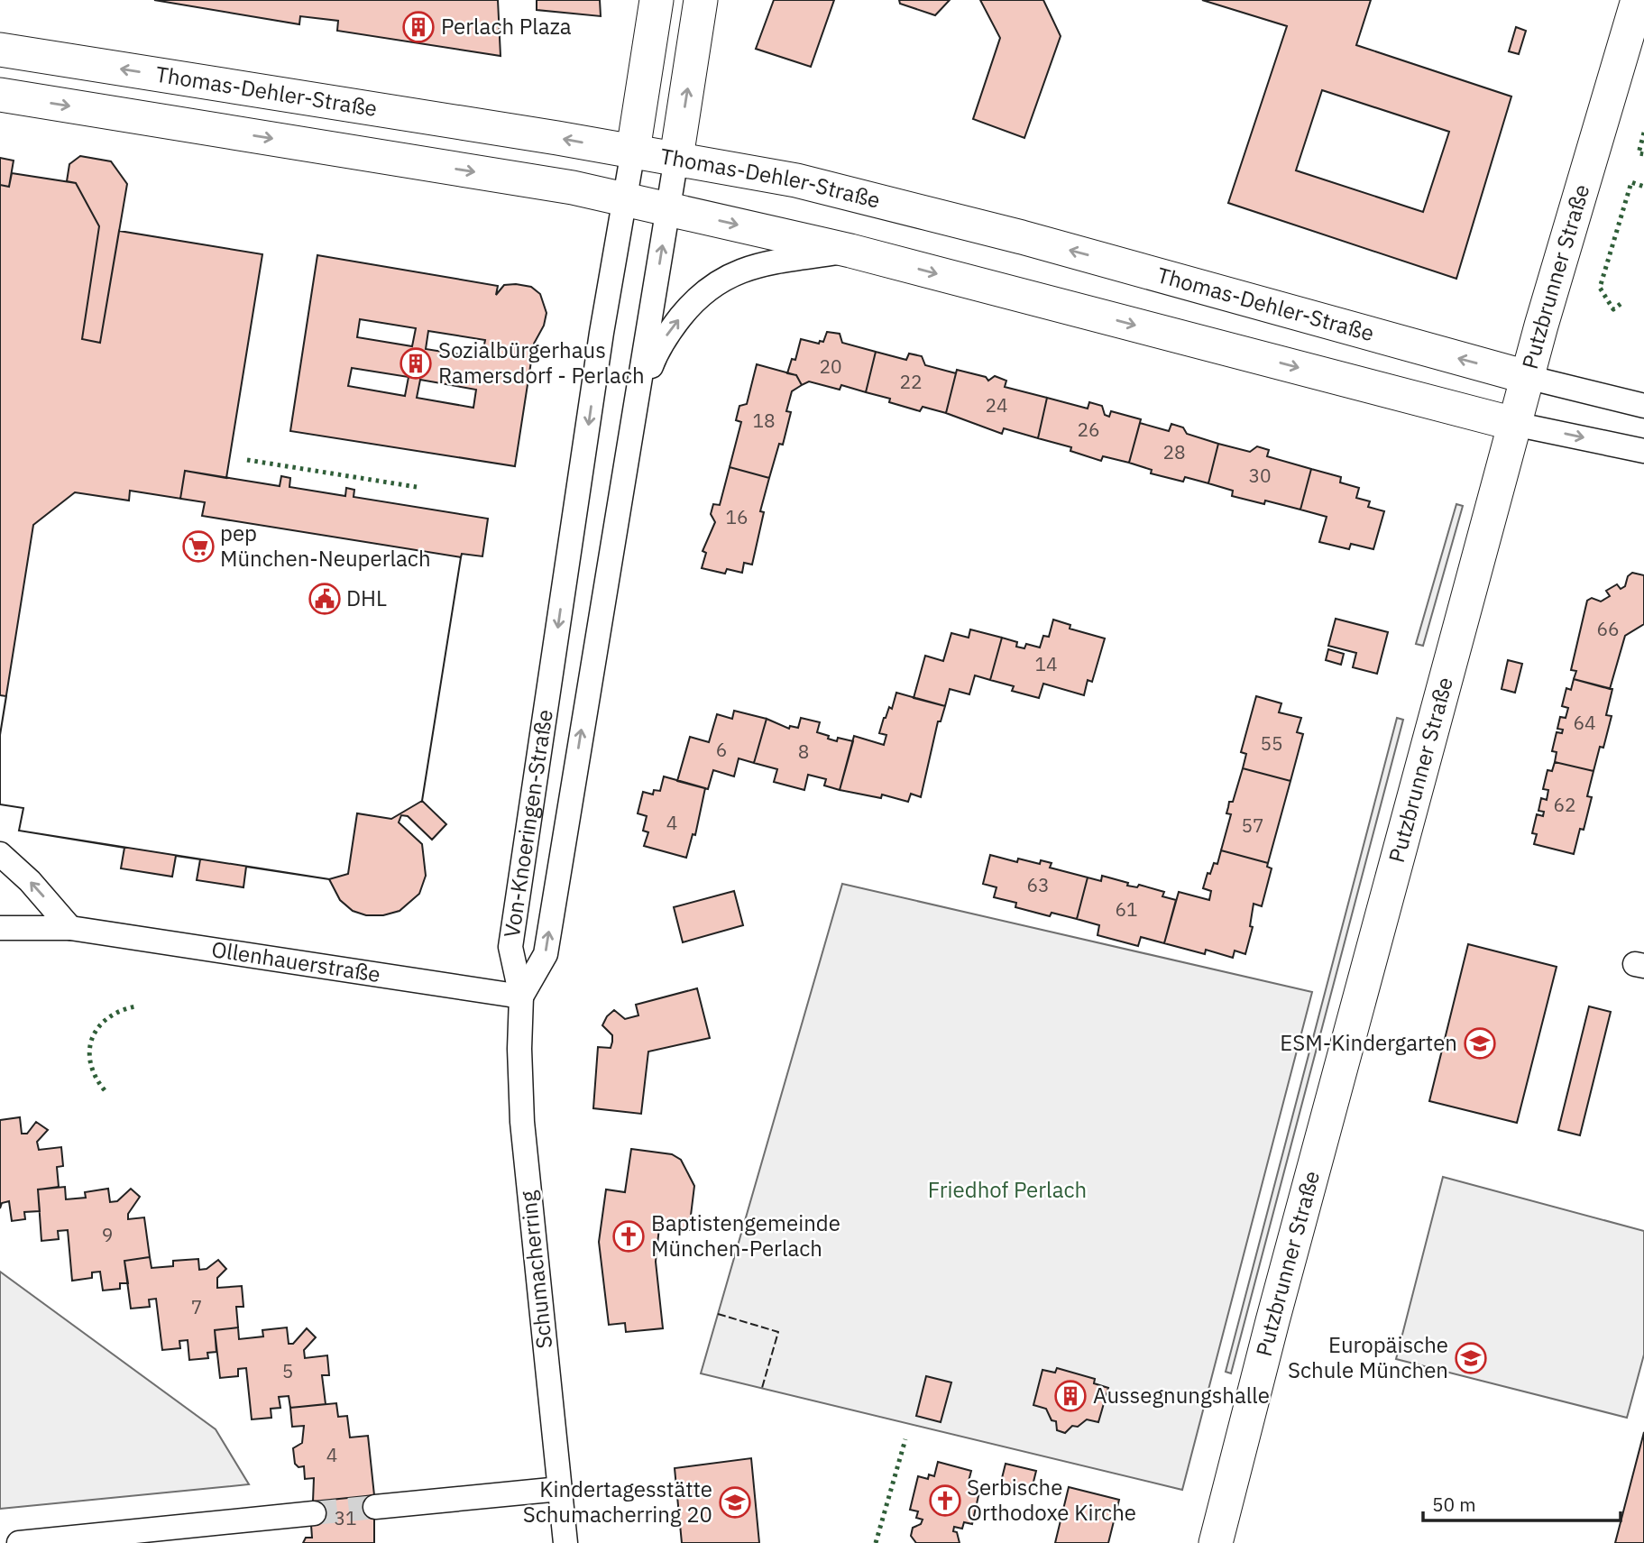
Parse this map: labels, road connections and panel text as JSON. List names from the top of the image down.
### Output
{
  "streets": {
    "main road": ["Thomas-Dehler-Straße", "Putzbrunner Straße", "Von-Knoeringen-Straße"],
    "street": ["Ollenhauerstraße", "Schumacherring"]
  },
  "crossings": [
    ["Thomas-Dehler-Straße", "Putzbrunner Straße"],
    ["Thomas-Dehler-Straße", "Von-Knoeringen-Straße"],
    ["Von-Knoeringen-Straße", "Ollenhauerstraße"],
    ["Von-Knoeringen-Straße", "Schumacherring"],
    ["Ollenhauerstraße", "Schumacherring"]
  ],
  "parks": ["Friedhof Perlach"],
  "places": {
    "building": ["Perlach Plaza", "Sozialbürgerhaus Ramersdorf - Perlach", "Aussegnungshalle"],
    "supermarket": ["pep München-Neuperlach"],
    "public building": ["DHL"],
    "school or university": ["ESM-Kindergarten", "Europäische Schule München", "Kindertagesstätte Schumacherring 20"],
    "church": ["Baptistengemeinde München-Perlach", "Serbische Orthodoxe Kirche"]
  },
  "house_numbers": [
    "20",
    "22",
    "24",
    "18",
    "26",
    "28",
    "30",
    "16",
    "66",
    "14",
    "64",
    "55",
    "6",
    "8",
    "62",
    "4",
    "57",
    "63",
    "61",
    "9",
    "7",
    "5",
    "4",
    "31"
  ],
  "scale_bar": "50 m"
}
